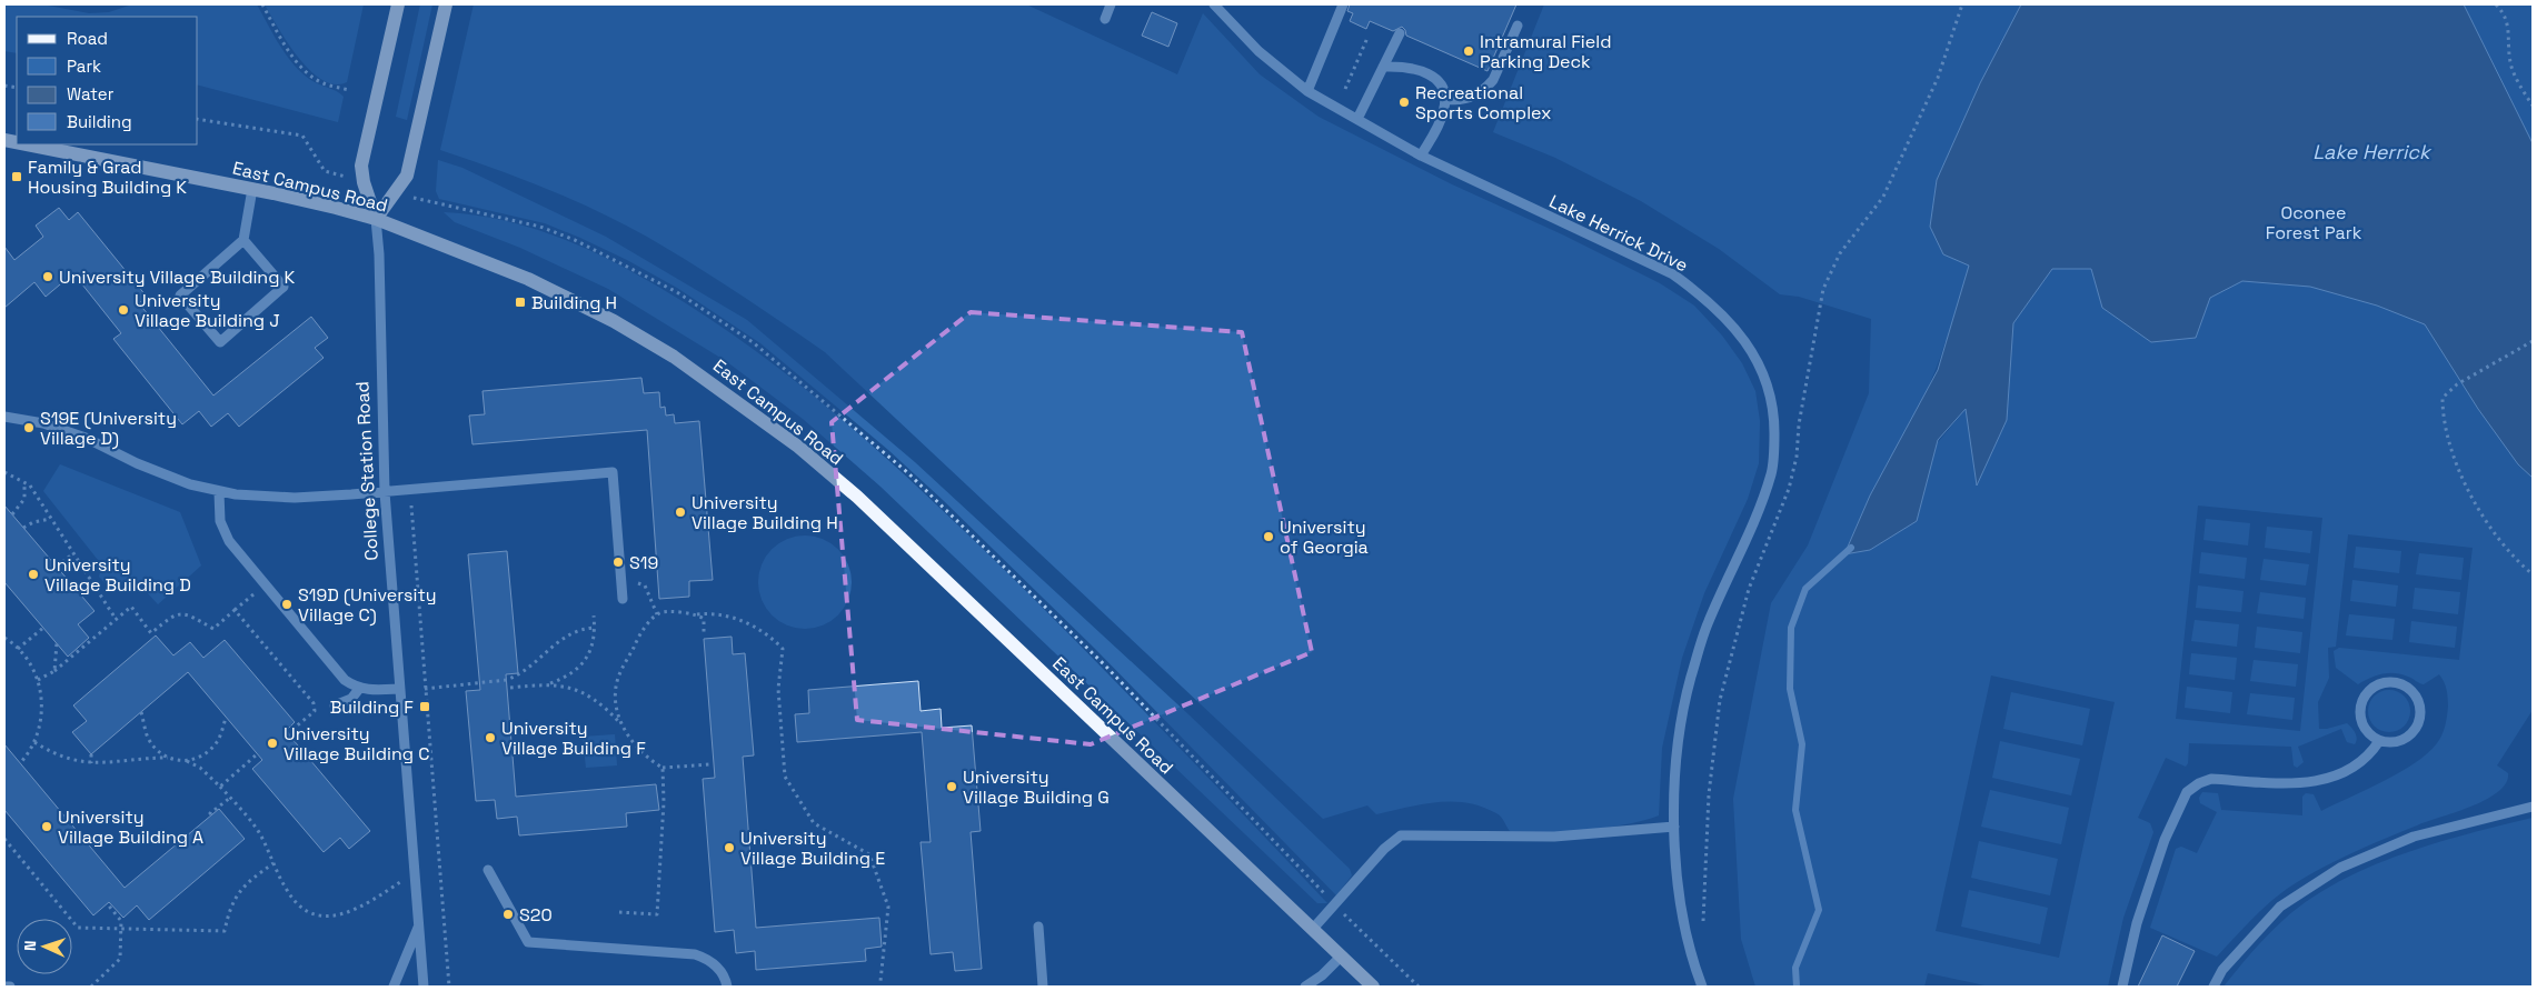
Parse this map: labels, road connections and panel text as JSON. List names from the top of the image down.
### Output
{
  "streets": {
    "main road": ["East Campus Road", "College Station Road"],
    "street": ["Lake Herrick Drive"]
  },
  "crossings": [
    ["East Campus Road", "College Station Road"]
  ],
  "water": ["Lake Herrick"],
  "parks": ["Oconee Forest Park"],
  "places": {
    "other": [
      "Intramural Field Parking Deck",
      "Recreational Sports Complex",
      "University Village Building K",
      "University Village Building J",
      "S19E (University Village D)",
      "University Village Building H",
      "University of Georgia",
      "S19",
      "University Village Building D",
      "S19D (University Village C)",
      "University Village Building F",
      "University Village Building C",
      "University Village Building G",
      "University Village Building A",
      "University Village Building E",
      "S20"
    ],
    "transit": ["Family & Grad Housing Building K", "Building H", "Building F"]
  },
  "legend": [
    "Road",
    "Park",
    "Water",
    "Building"
  ],
  "north": "left"
}
